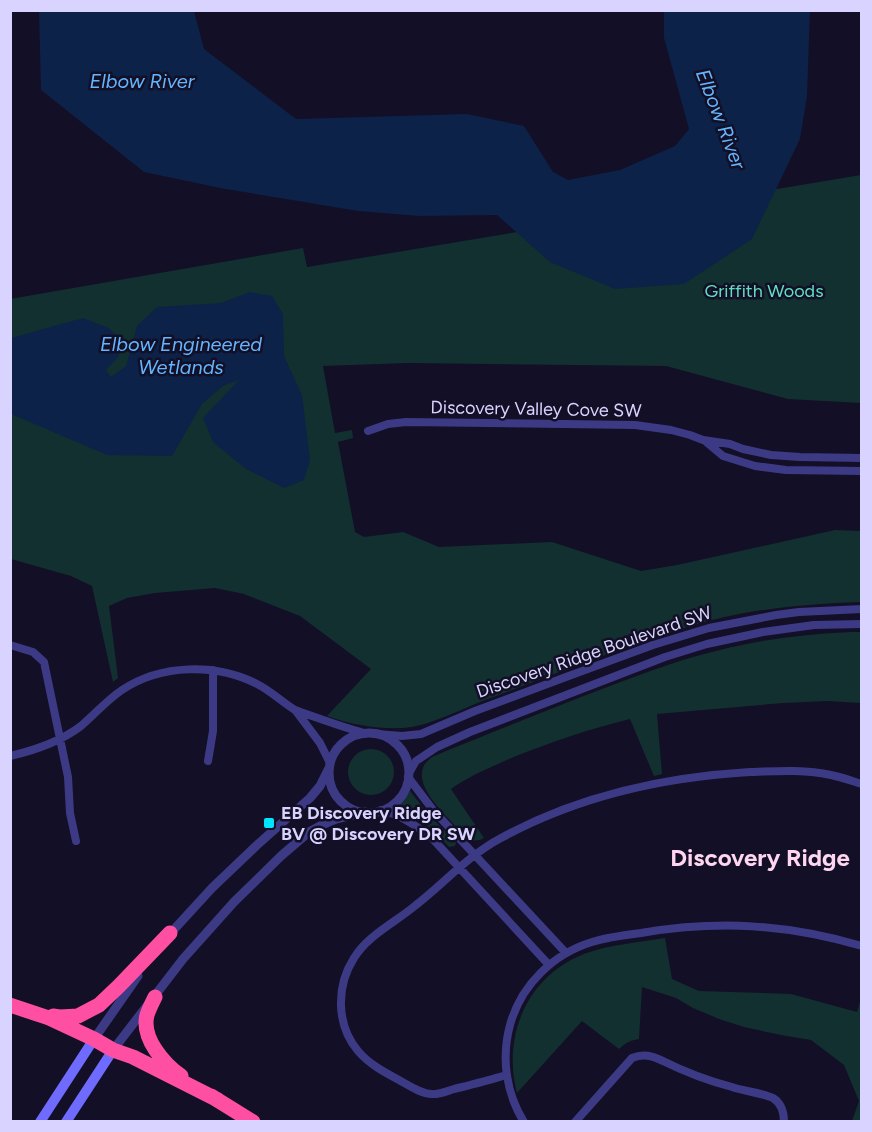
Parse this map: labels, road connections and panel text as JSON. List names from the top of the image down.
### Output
{
  "streets": {
    "street": ["Discovery Valley Cove SW", "Discovery Ridge Boulevard SW"]
  },
  "districts": ["Discovery Ridge"],
  "water": ["Elbow River", "Elbow Engineered Wetlands"],
  "parks": ["Griffith Woods"],
  "places": {
    "transit": ["EB Discovery Ridge BV @ Discovery DR SW"]
  }
}
